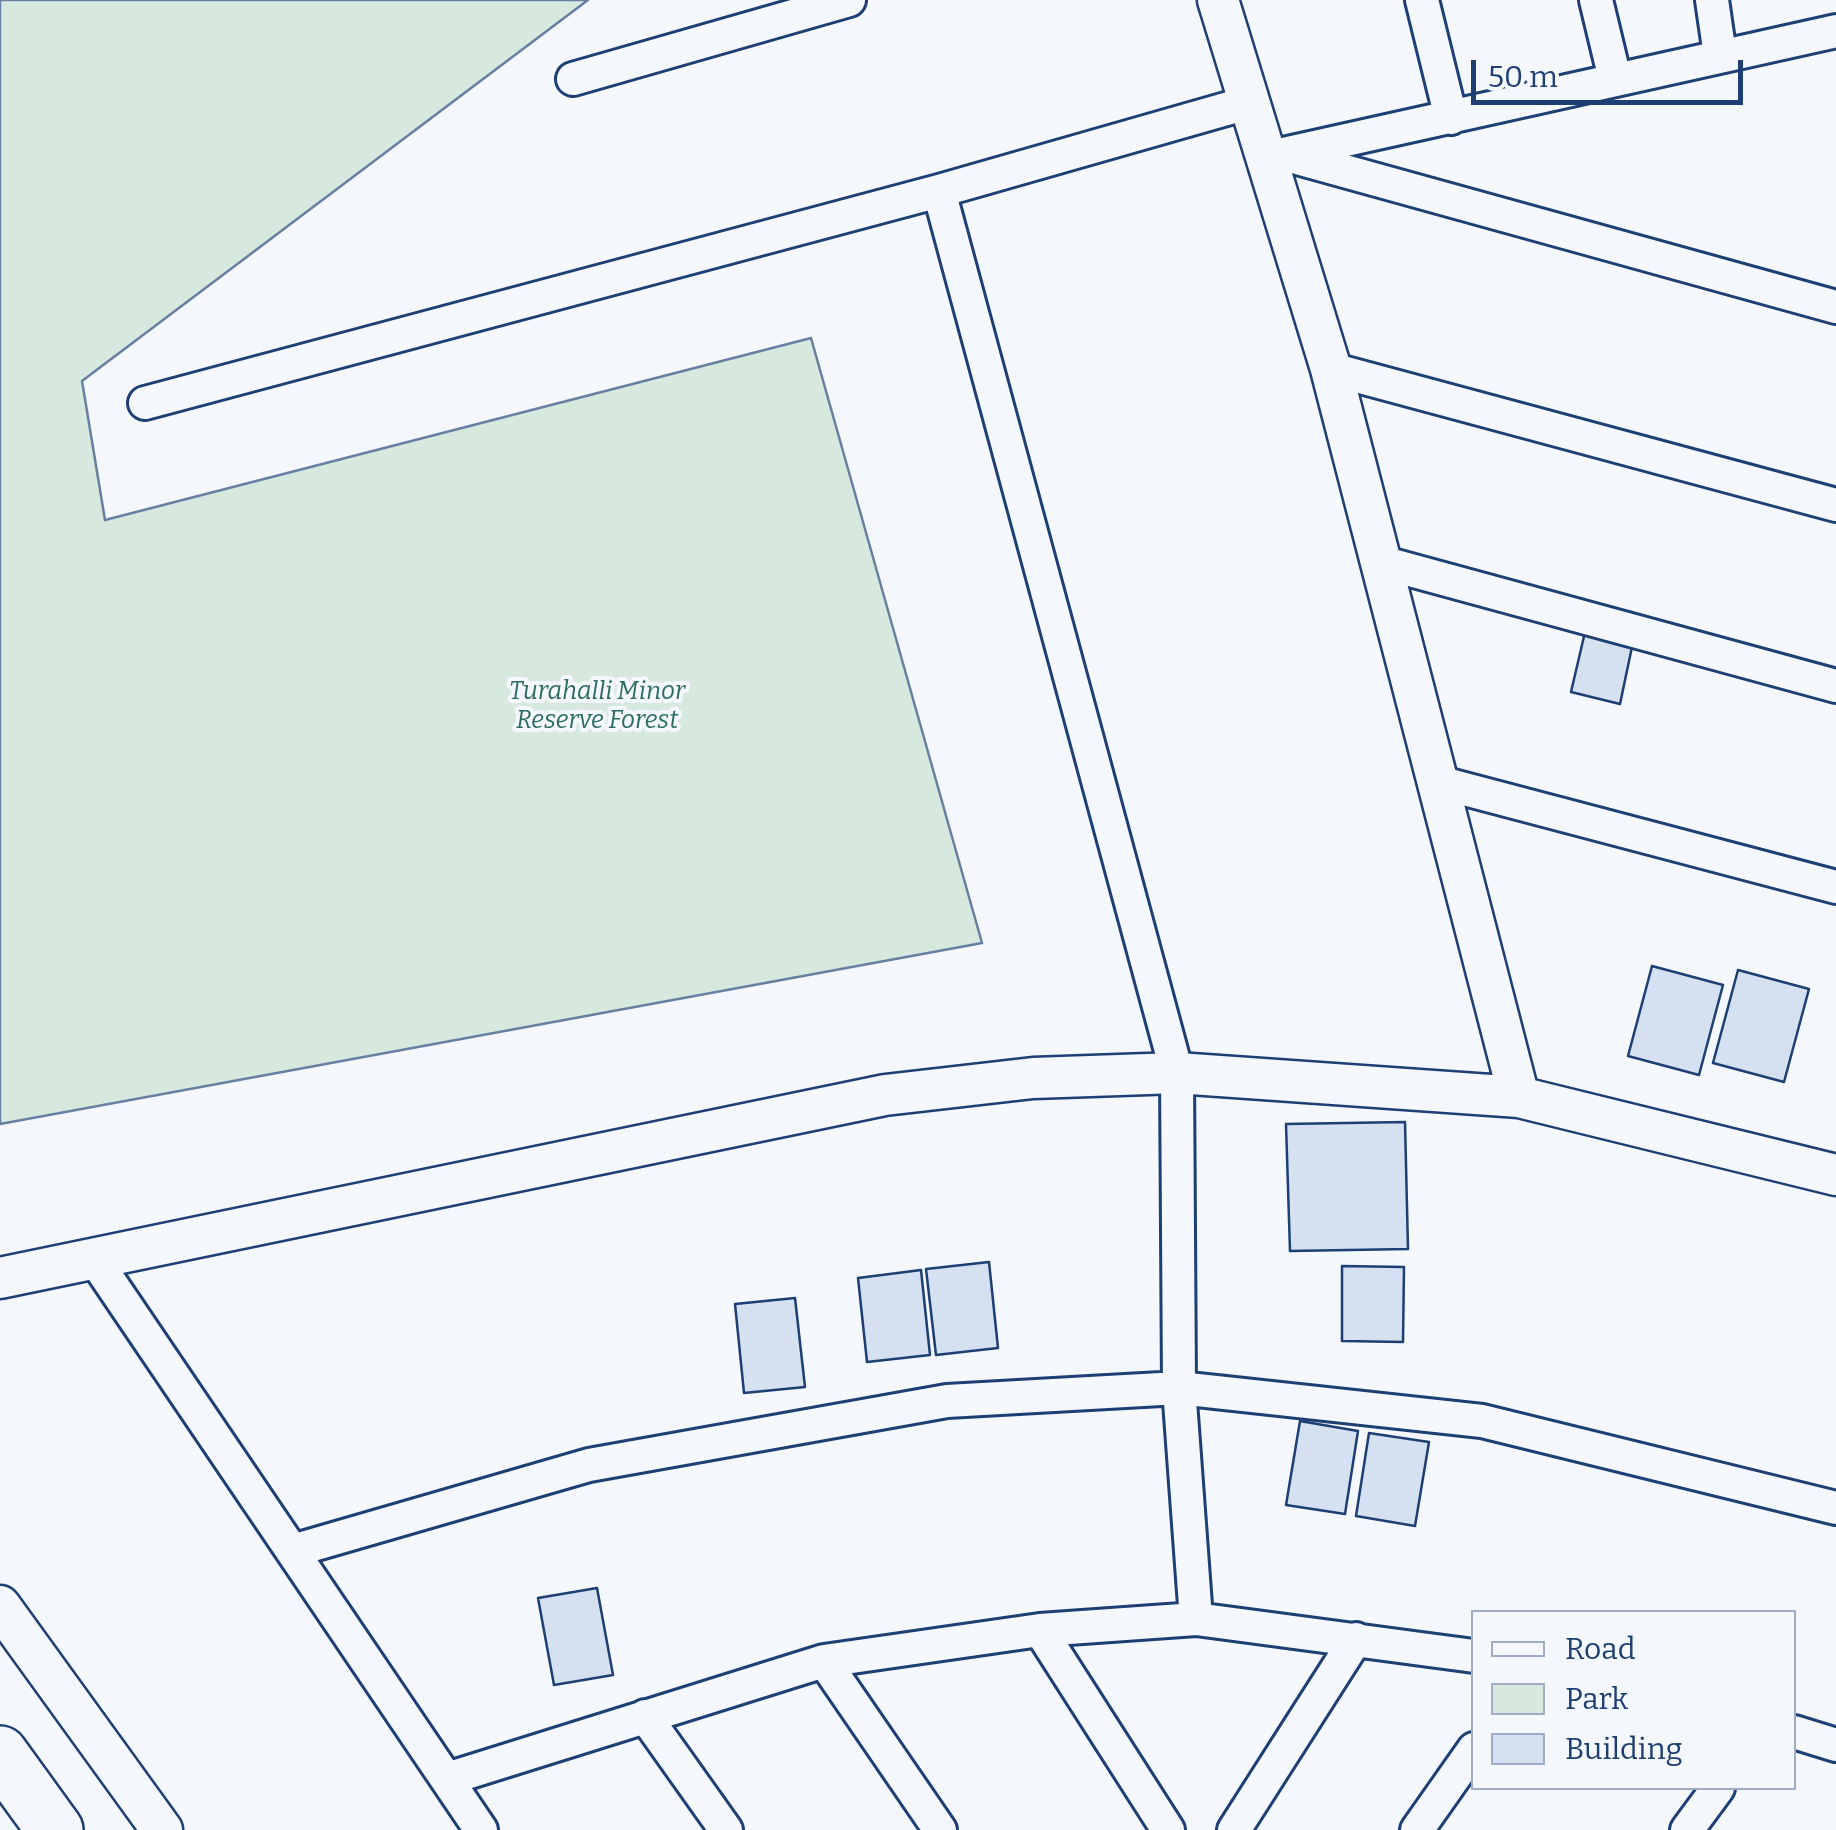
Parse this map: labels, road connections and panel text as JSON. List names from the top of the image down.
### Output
{
  "parks": ["Turahalli Minor Reserve Forest"],
  "legend": ["Road", "Park", "Building"],
  "scale_bar": "50 m"
}
